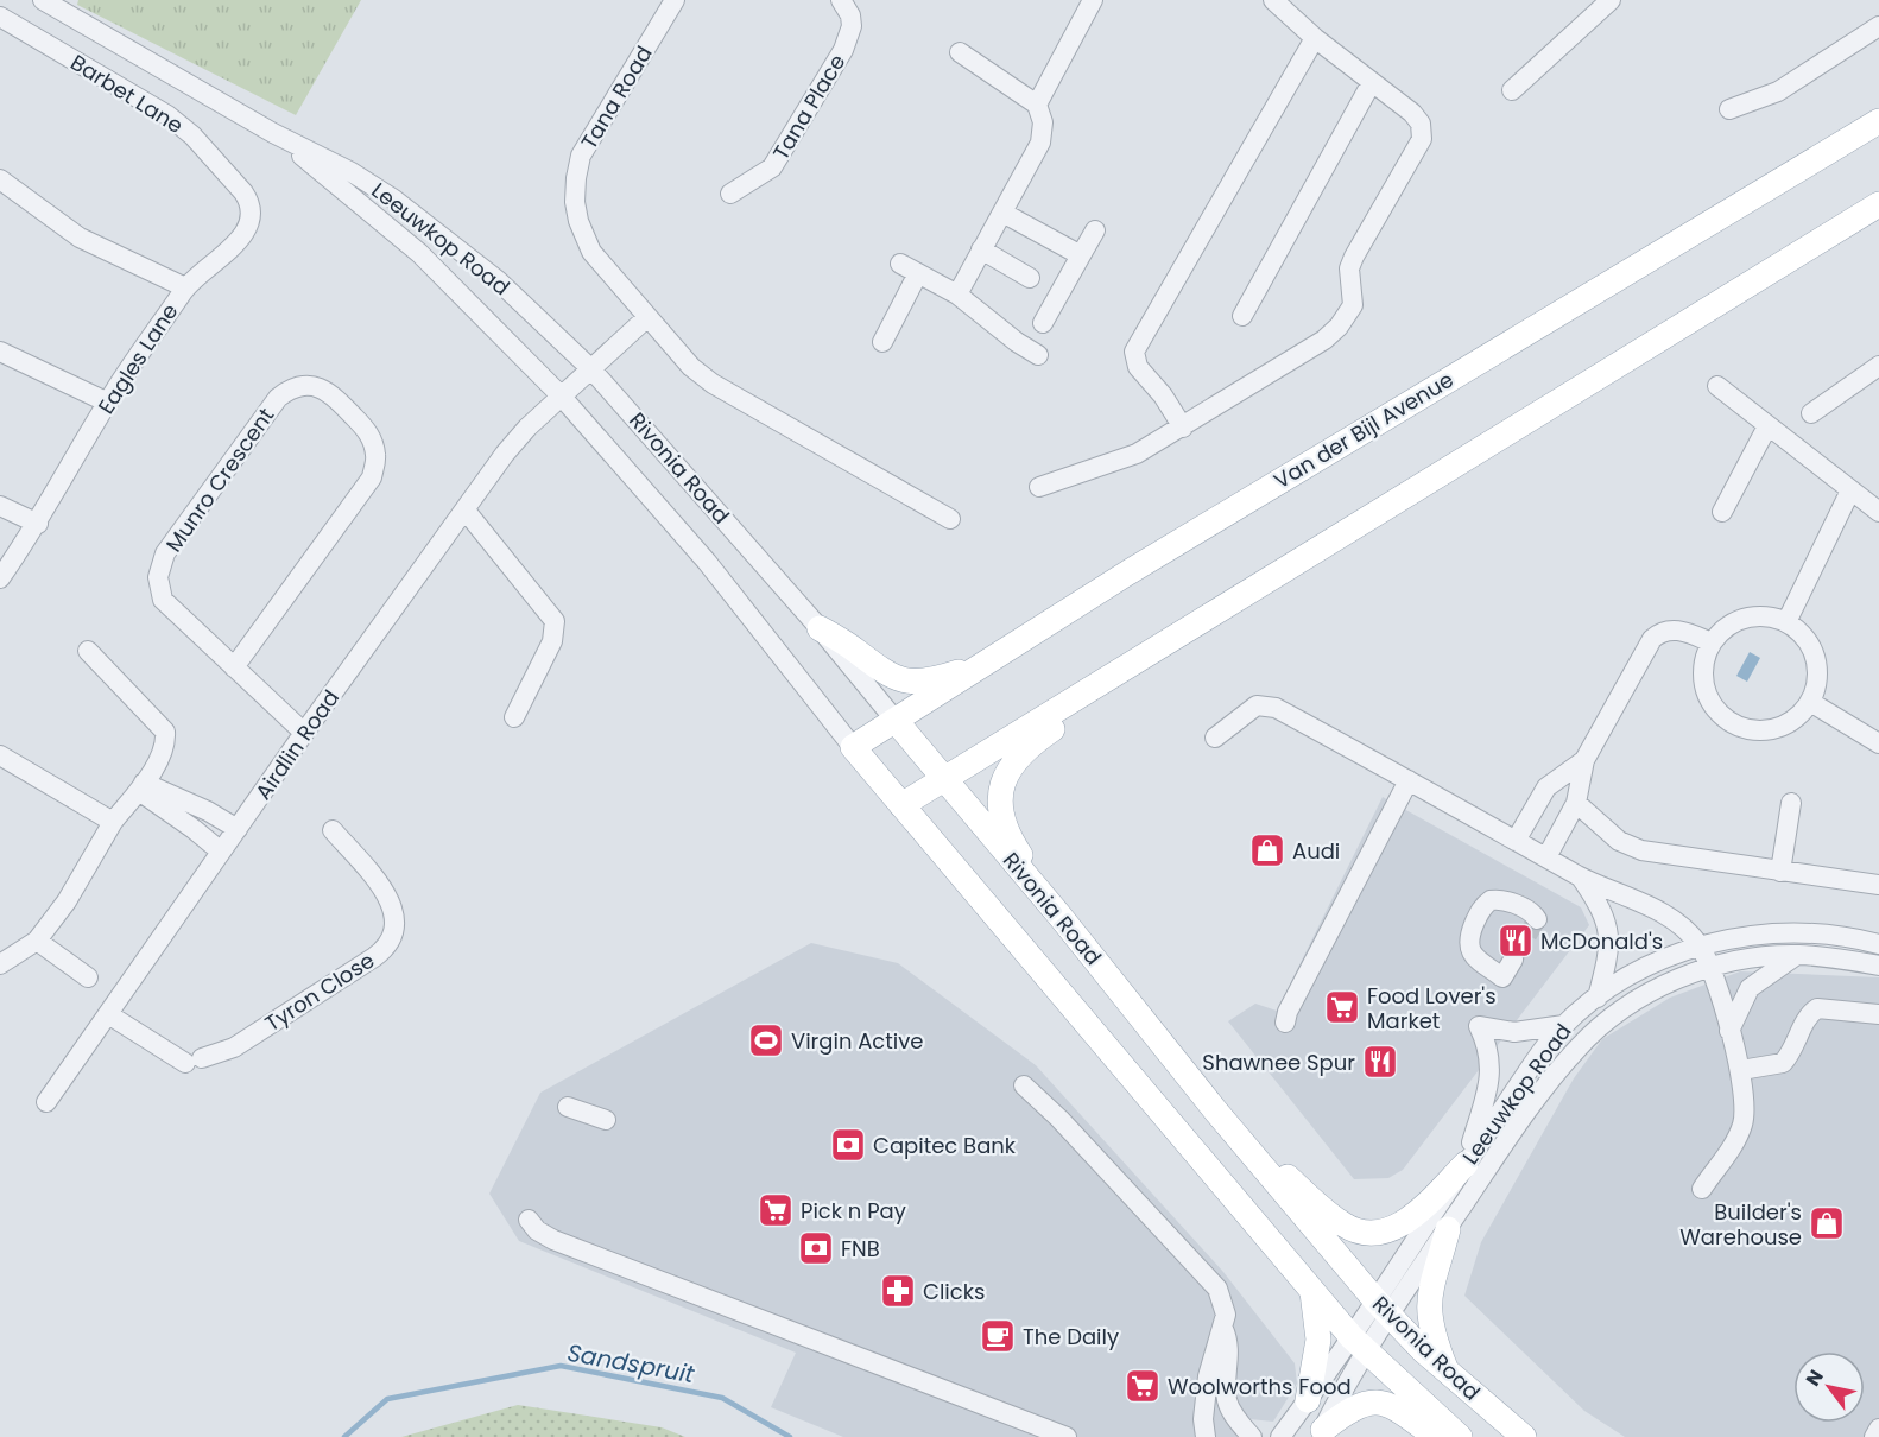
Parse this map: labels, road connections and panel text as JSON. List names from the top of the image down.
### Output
{
  "streets": {
    "main road": ["Van der Bijl Avenue", "Rivonia Road"],
    "street": [
      "Barbet Lane",
      "Tana Road",
      "Tana Place",
      "Leeuwkop Road",
      "Eagles Lane",
      "Munro Crescent",
      "Airdlin Road",
      "Tyron Close"
    ]
  },
  "crossings": [
    ["Barbet Lane", "Eagles Lane"],
    ["Leeuwkop Road", "Rivonia Road"],
    ["Leeuwkop Road", "Airdlin Road"],
    ["Van der Bijl Avenue", "Rivonia Road"],
    ["Rivonia Road", "Airdlin Road"],
    ["Munro Crescent", "Airdlin Road"],
    ["Airdlin Road", "Tyron Close"]
  ],
  "water": ["Sandspruit"],
  "places": {
    "shop": ["Audi", "Builder's Warehouse"],
    "restaurant": ["McDonald's", "Shawnee Spur"],
    "supermarket": ["Food Lover's Market", "Pick n Pay", "Woolworths Food"],
    "sports": ["Virgin Active"],
    "bank": ["Capitec Bank", "FNB"],
    "pharmacy": ["Clicks"],
    "cafe": ["The Daily"]
  },
  "north": "top left"
}
